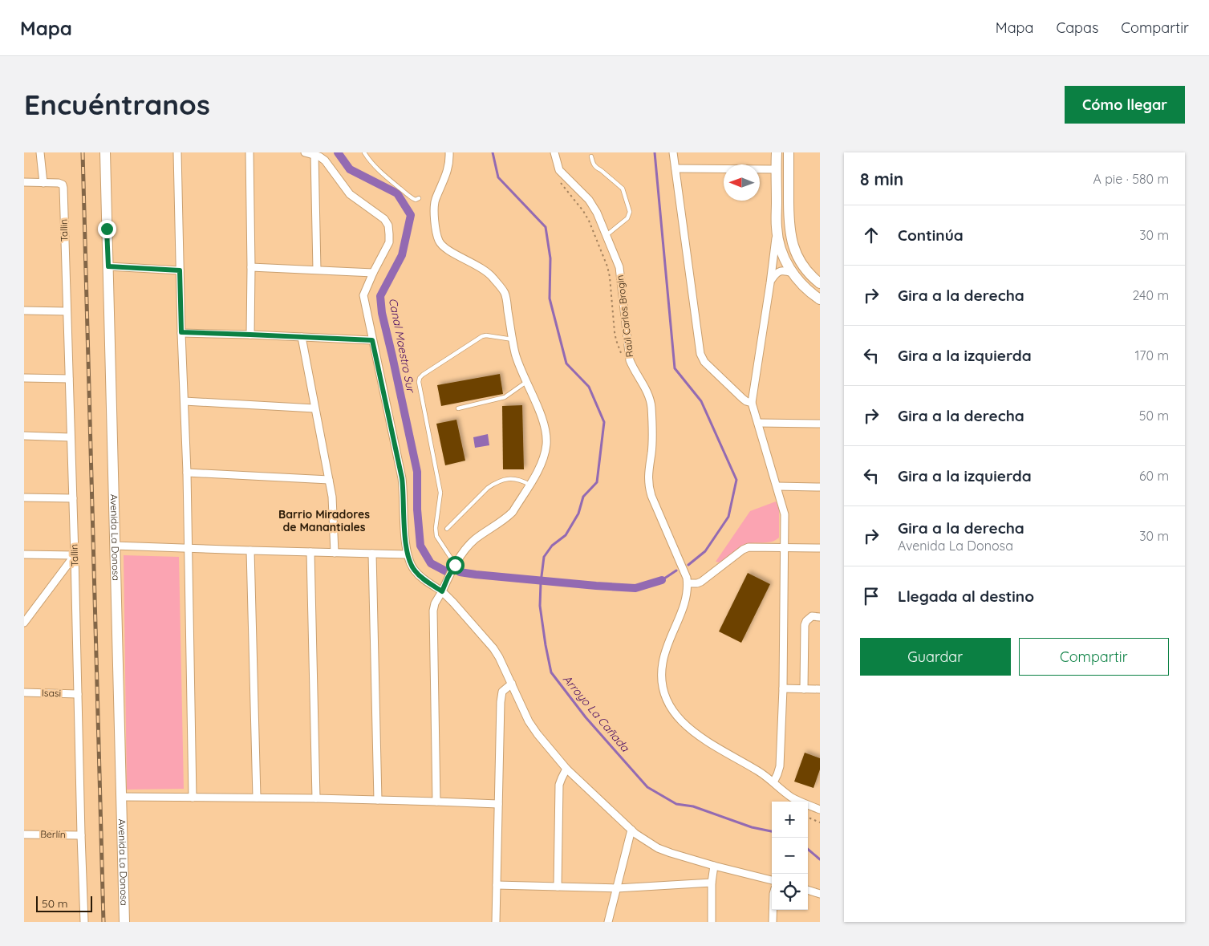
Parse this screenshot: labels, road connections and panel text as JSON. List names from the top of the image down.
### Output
{
  "streets": {
    "main road": ["Avenida La Donosa"],
    "street": [
      "Tallin",
      "Raúl Carlos Brogin",
      "Isasi",
      "Berlín"
    ]
  },
  "crossings": [
    ["Tallin", "Isasi"],
    ["Tallin", "Berlín"]
  ],
  "districts": ["Barrio Miradores de Manantiales"],
  "water": ["Canal Maestro Sur", "Arroyo La Cañada"],
  "scale_bar": "50 m",
  "north": "left",
  "page": {
    "header": "Mapa",
    "nav": ["Mapa", "Capas", "Compartir"],
    "buttons": [
      "Cómo llegar",
      ["Guardar", "Compartir"]
    ],
    "title": "Encuéntranos",
    "heading": ["8 min", "A pie · 580 m"],
    "list": [
      ["Continúa", "30 m"],
      ["Gira a la derecha", "240 m"],
      ["Gira a la izquierda", "170 m"],
      ["Gira a la derecha", "50 m"],
      ["Gira a la izquierda", "60 m"],
      ["Gira a la derecha", "Avenida La Donosa", "30 m"],
      "Llegada al destino"
    ],
    "map_buttons": ["+", "−"],
    "scale": "50 m"
  }
}
